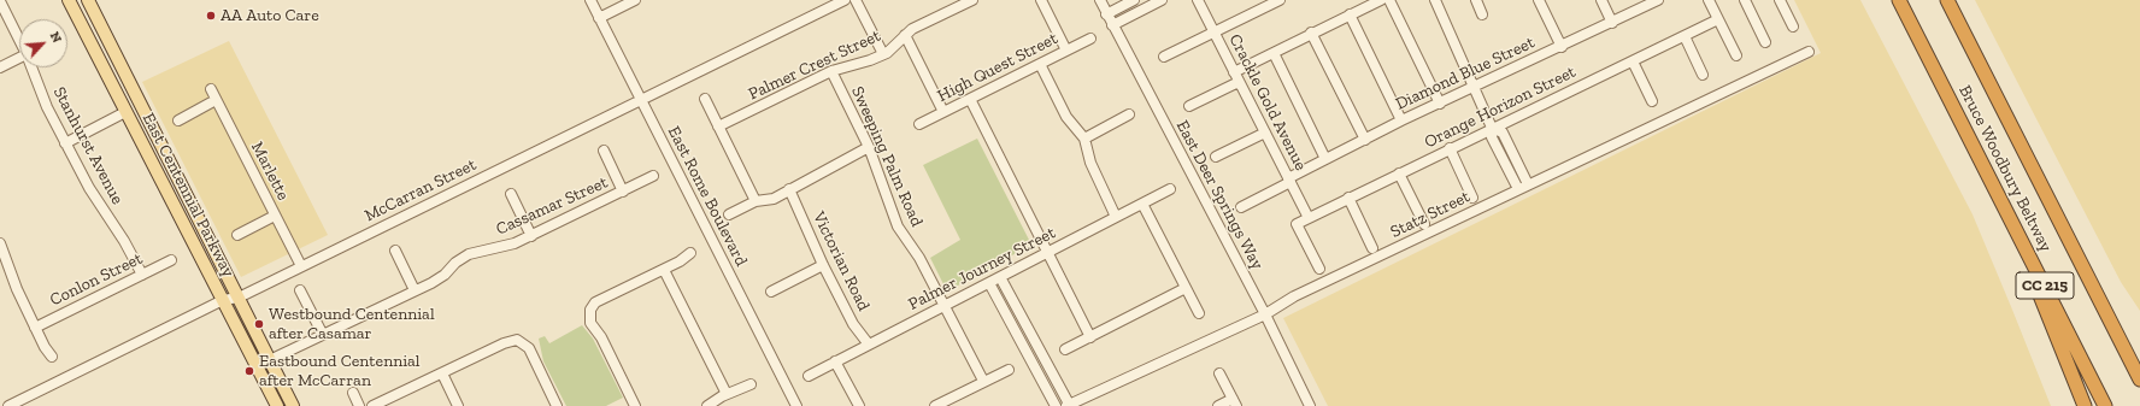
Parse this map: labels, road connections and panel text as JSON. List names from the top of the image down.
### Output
{
  "streets": {
    "highway": ["Bruce Woodbury Beltway", "CC 215"],
    "main road": ["East Centennial Parkway"],
    "street": [
      "Palmer Crest Street",
      "High Quest Street",
      "Diamond Blue Street",
      "Crackle Gold Avenue",
      "Orange Horizon Street",
      "Stanhurst Avenue",
      "Sweeping Palm Road",
      "Marlette",
      "McCarran Street",
      "East Deer Springs Way",
      "East Rome Boulevard",
      "Cassamar Street",
      "Statz Street",
      "Victorian Road",
      "Palmer Journey Street",
      "Conlon Street"
    ]
  },
  "crossings": [
    ["Palmer Crest Street", "Sweeping Palm Road"],
    ["Diamond Blue Street", "Crackle Gold Avenue"],
    ["Crackle Gold Avenue", "Orange Horizon Street"],
    ["Stanhurst Avenue", "Conlon Street"],
    ["Sweeping Palm Road", "Palmer Journey Street"],
    ["Marlette", "McCarran Street"],
    ["McCarran Street", "East Centennial Parkway"],
    ["McCarran Street", "East Rome Boulevard"],
    ["East Centennial Parkway", "Cassamar Street"],
    ["East Deer Springs Way", "Statz Street"],
    ["Victorian Road", "Palmer Journey Street"]
  ],
  "places": ["AA Auto Care", "Westbound Centennial after Casamar", "Eastbound Centennial after McCarran"],
  "north": "top right"
}
